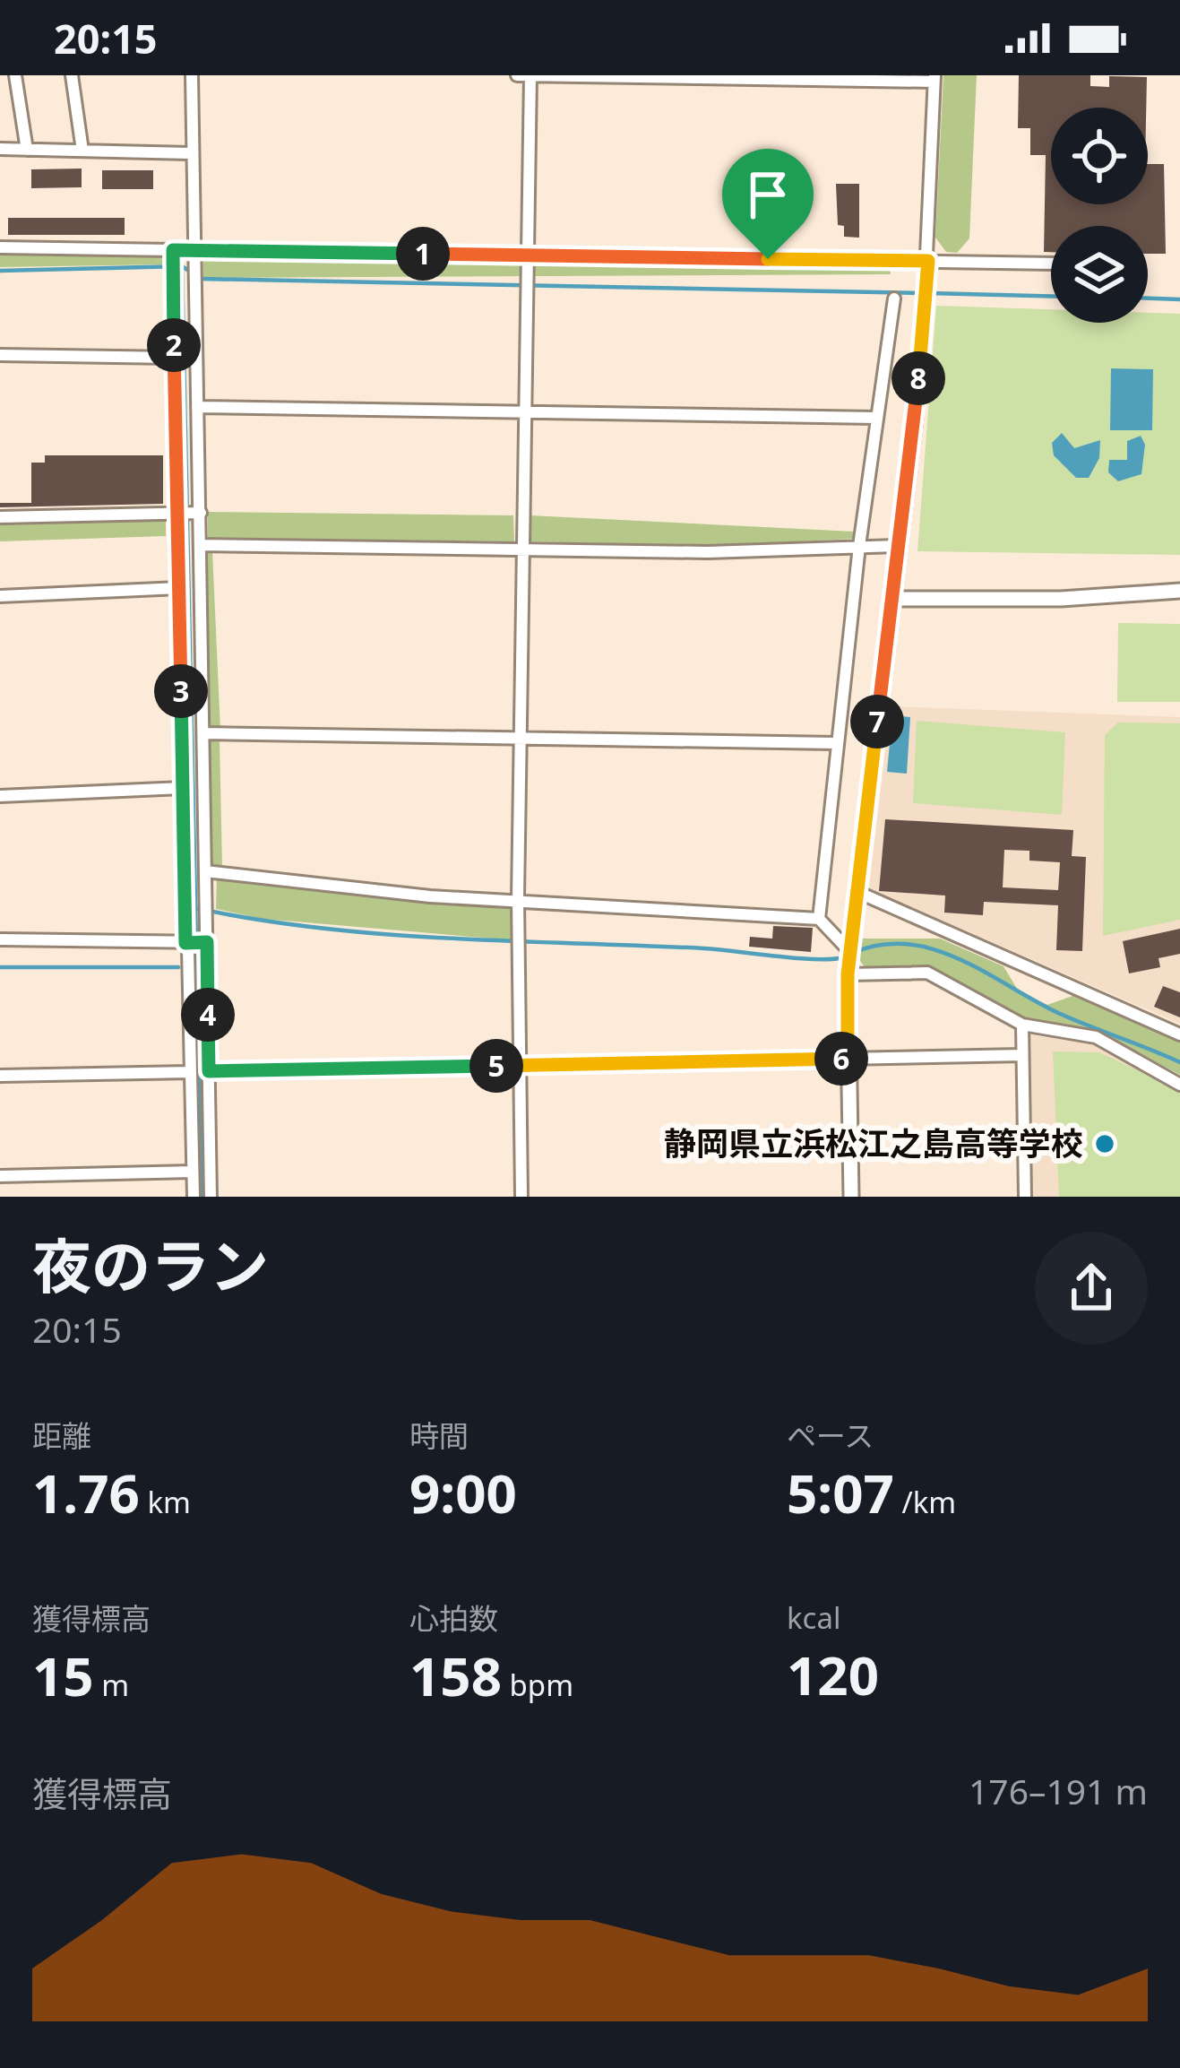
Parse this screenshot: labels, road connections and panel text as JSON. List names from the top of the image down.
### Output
{
  "places": ["静岡県立浜松江之島高等学校"],
  "page": {
    "status": "20:15",
    "pins": [
      "1",
      "2",
      "8",
      "3",
      "7",
      "4",
      "6",
      "5"
    ],
    "heading": ["夜のラン", "20:15"],
    "stats": [
      ["距離", "1.76 km"],
      ["時間", "9:00"],
      ["ペース", "5:07 /km"],
      ["獲得標高", "15 m"],
      ["心拍数", "158 bpm"],
      ["kcal", "120"]
    ],
    "chart": ["獲得標高", "176–191 m"]
  }
}
